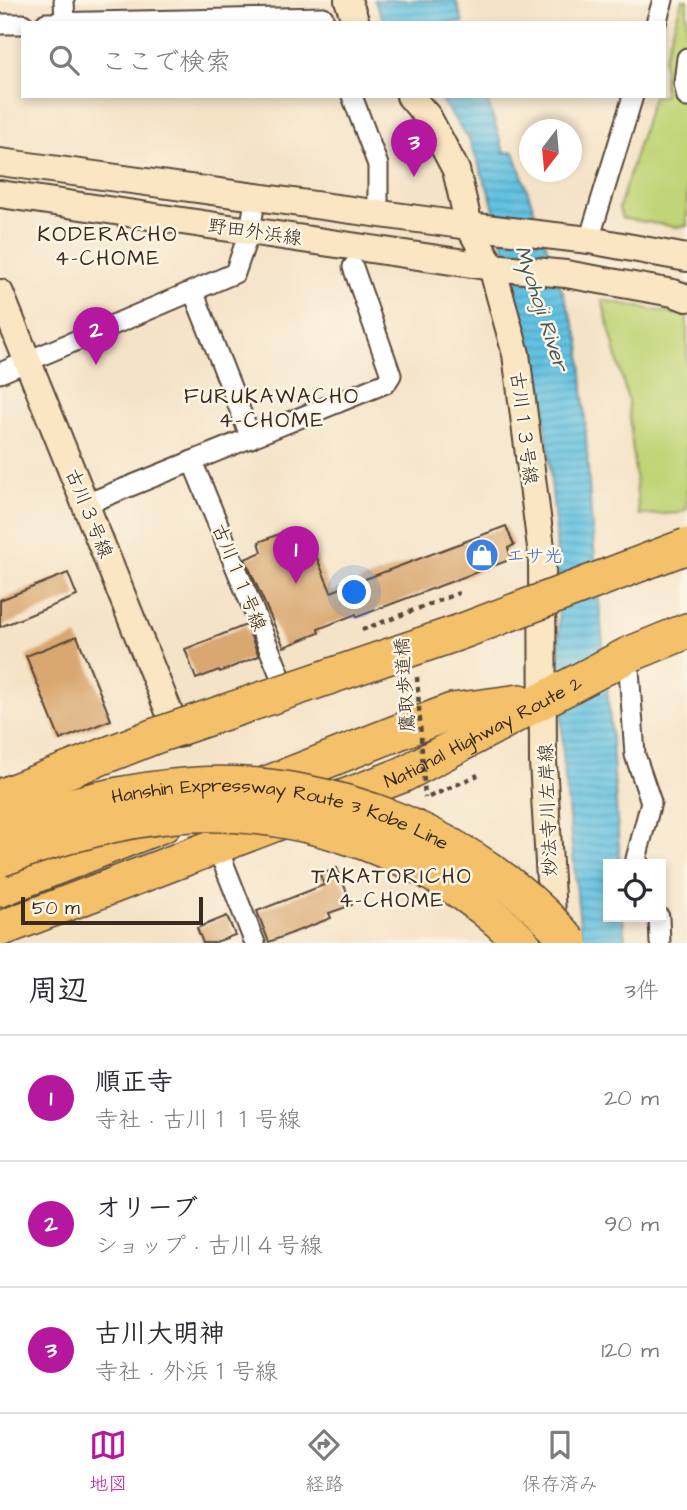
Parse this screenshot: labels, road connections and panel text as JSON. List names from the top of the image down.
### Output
{
  "streets": {
    "highway": ["National Highway Route 2", "Hanshin Expressway Route 3 Kobe Line"],
    "street": [
      "野田外浜線",
      "古川１３号線",
      "古川３号線",
      "古川１１号線",
      "妙法寺川左岸線"
    ],
    "path": ["鷹取歩道橋"]
  },
  "crossings": [
    ["野田外浜線", "古川１３号線"],
    ["古川１３号線", "妙法寺川左岸線"],
    ["National Highway Route 2", "妙法寺川左岸線"]
  ],
  "districts": ["KODERACHO 4-CHOME", "FURUKAWACHO 4-CHOME", "TAKATORICHO 4-CHOME"],
  "water": ["Myohoji River"],
  "places": {
    "shop": ["エサ光"]
  },
  "scale_bar": "50 m",
  "north": "bottom",
  "page": {
    "search": "ここで検索",
    "pins": ["3", "2", "1"],
    "scale": "50 m",
    "heading": ["周辺", "3件"],
    "list": [
      {
        "mark": "1",
        "name": "順正寺",
        "note": "寺社 · 古川１１号線",
        "value": "20 m"
      },
      {
        "mark": "2",
        "name": "オリーブ",
        "note": "ショップ · 古川４号線",
        "value": "90 m"
      },
      {
        "mark": "3",
        "name": "古川大明神",
        "note": "寺社 · 外浜１号線",
        "value": "120 m"
      }
    ],
    "nav": ["地図", "経路", "保存済み"]
  }
}
